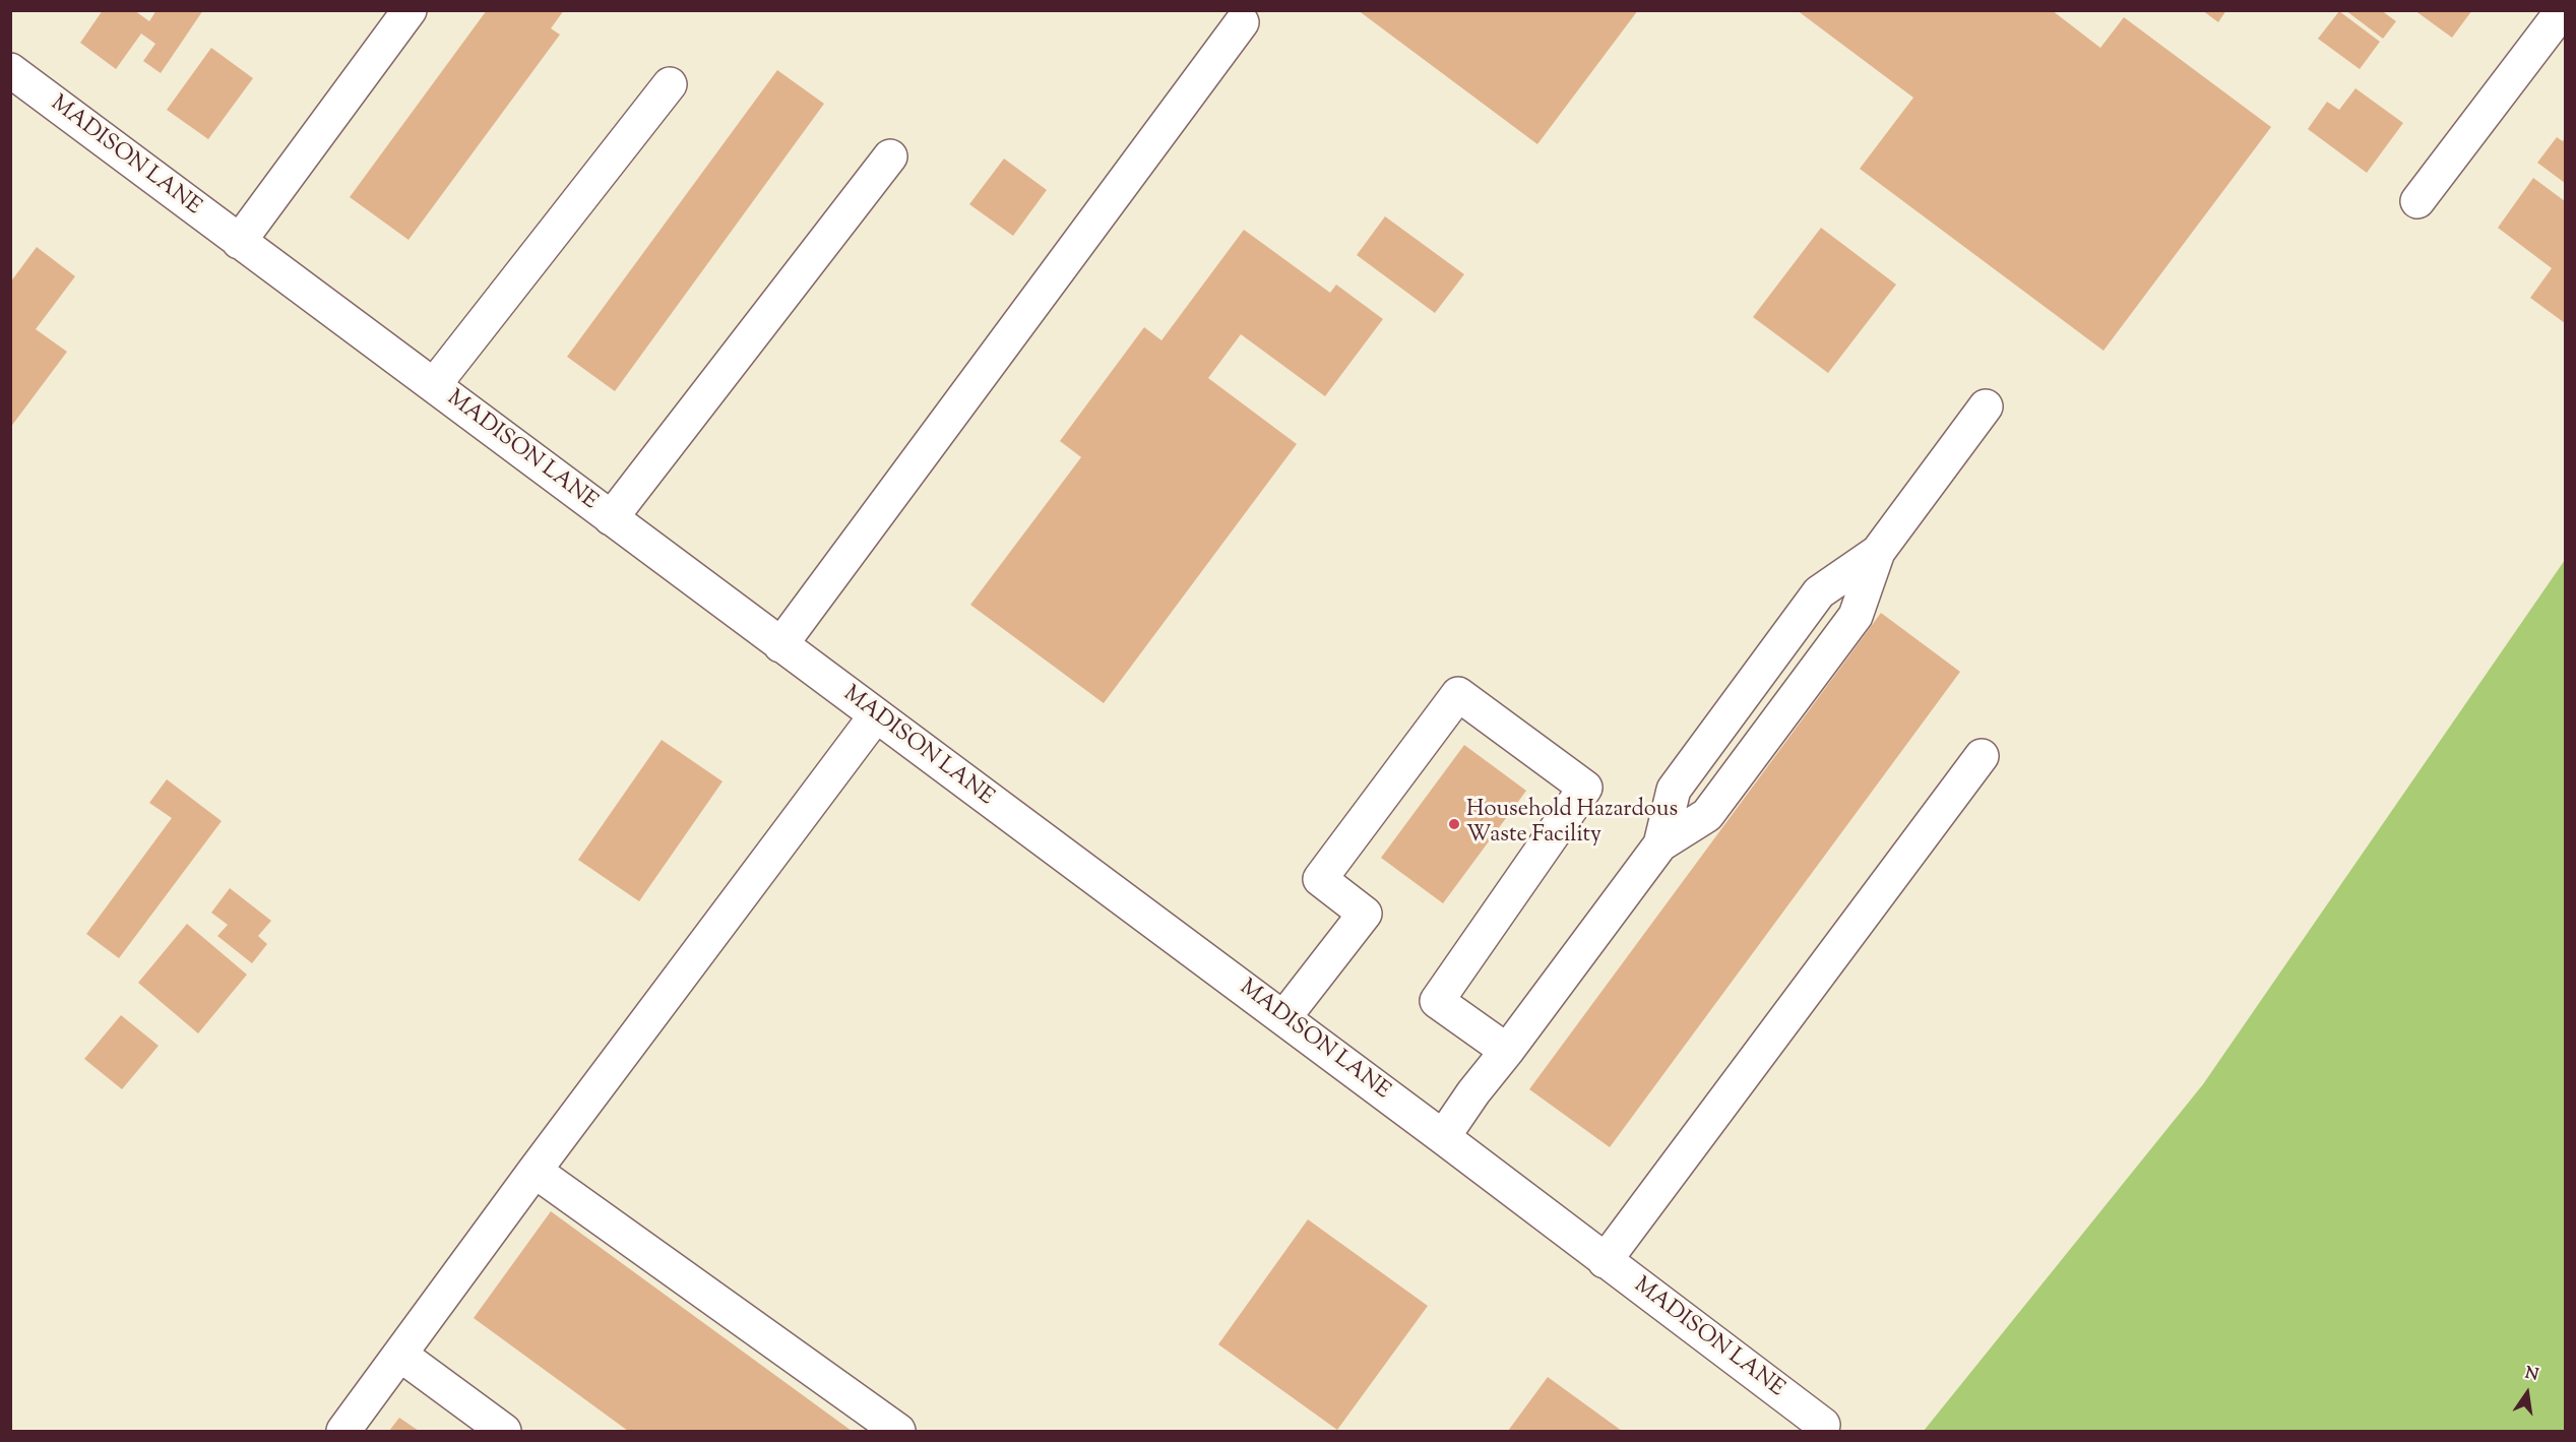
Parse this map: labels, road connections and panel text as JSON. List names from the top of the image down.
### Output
{
  "streets": {
    "street": ["MADISON LANE"]
  },
  "places": ["Household Hazardous Waste Facility"],
  "north": "top"
}
